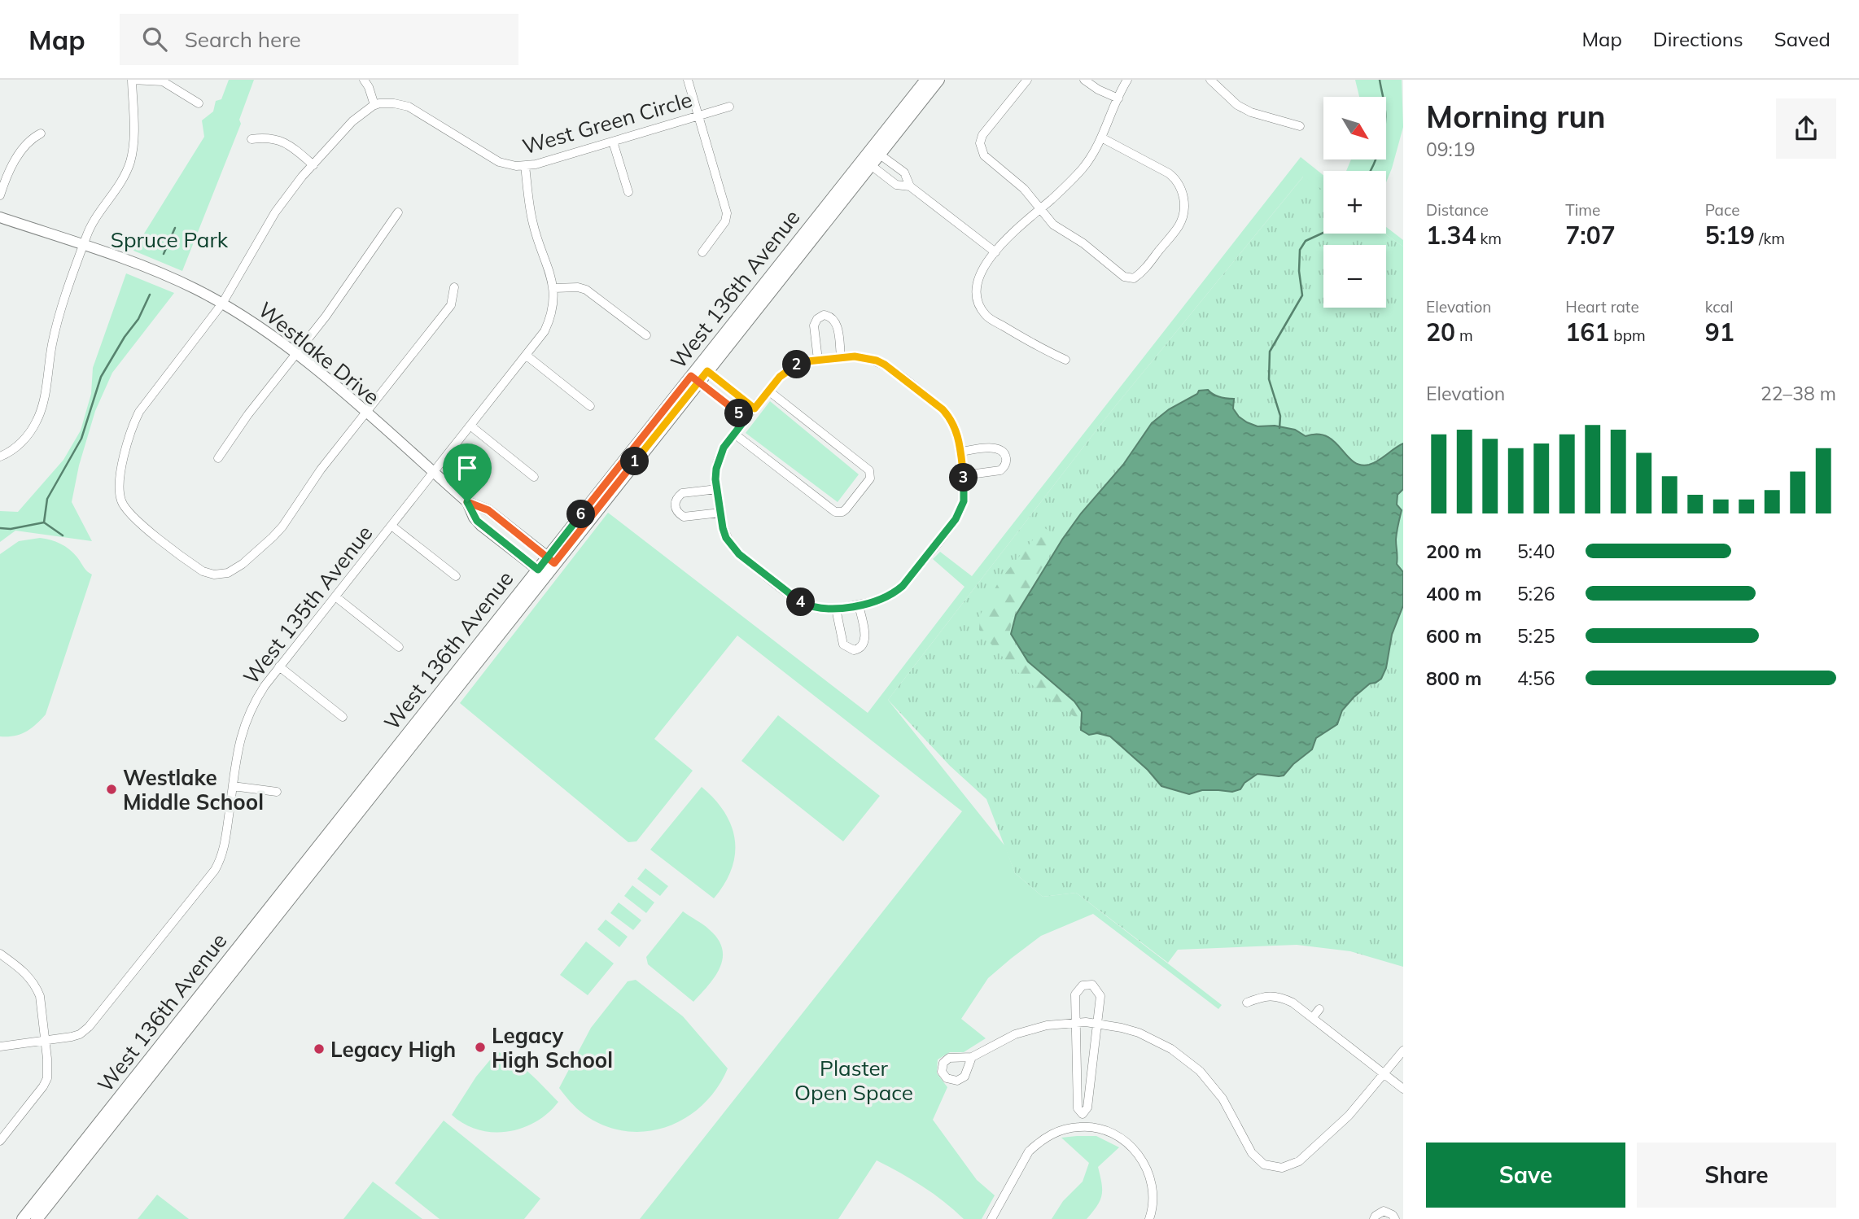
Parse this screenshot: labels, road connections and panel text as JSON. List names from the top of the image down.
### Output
{
  "streets": {
    "main road": ["West 136th Avenue"],
    "street": ["West Green Circle", "Westlake Drive", "West 135th Avenue"]
  },
  "crossings": [
    ["West Green Circle", "West 135th Avenue"],
    ["West 136th Avenue", "Westlake Drive"],
    ["Westlake Drive", "West 135th Avenue"]
  ],
  "parks": ["Spruce Park", "Plaster Open Space"],
  "places": ["Westlake Middle School", "Legacy High School", "Legacy High"],
  "north": "bottom right",
  "page": {
    "header": "Map",
    "search": "Search here",
    "nav": ["Map", "Directions", "Saved"],
    "heading": ["Morning run", "09:19"],
    "map_buttons": ["+", "−"],
    "stats": [
      ["Distance", "1.34 km"],
      ["Time", "7:07"],
      ["Pace", "5:19 /km"],
      ["Elevation", "20 m"],
      ["Heart rate", "161 bpm"],
      ["kcal", "91"]
    ],
    "pins": [
      "2",
      "5",
      "1",
      "3",
      "6",
      "4"
    ],
    "chart": ["Elevation", "22–38 m"],
    "list": [
      {
        "name": "200 m",
        "note": "5:40"
      },
      {
        "name": "400 m",
        "note": "5:26"
      },
      {
        "name": "600 m",
        "note": "5:25"
      },
      {
        "name": "800 m",
        "note": "4:56"
      }
    ],
    "buttons": ["Save", "Share"]
  }
}
